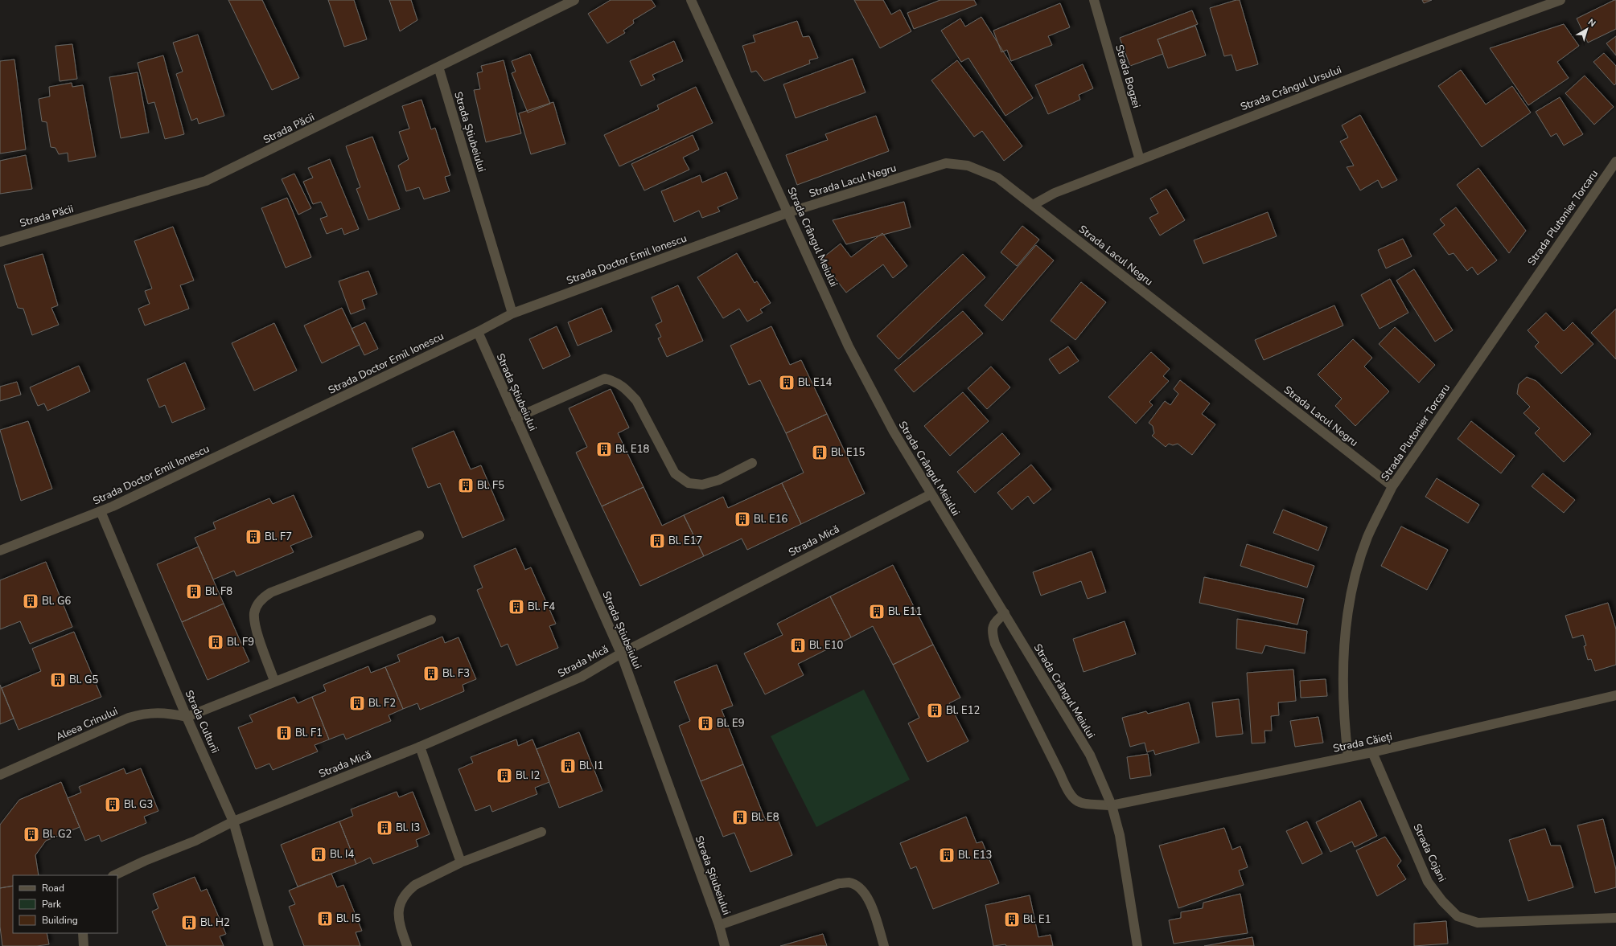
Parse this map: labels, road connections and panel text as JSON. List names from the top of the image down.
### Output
{
  "streets": {
    "street": [
      "Strada Bogzei",
      "Strada Crângul Ursului",
      "Strada Păcii",
      "Strada Știubeiului",
      "Strada Lacul Negru",
      "Strada Plutonier Torcaru",
      "Strada Crângul Meiului",
      "Strada Doctor Emil Ionescu",
      "Strada Mică",
      "Strada Culturii",
      "Aleea Crinului",
      "Strada Căieți",
      "Strada Cojani"
    ]
  },
  "crossings": [
    ["Strada Bogzei", "Strada Crângul Ursului"],
    ["Strada Crângul Ursului", "Strada Lacul Negru"],
    ["Strada Păcii", "Strada Știubeiului"],
    ["Strada Știubeiului", "Strada Doctor Emil Ionescu"],
    ["Strada Știubeiului", "Strada Mică"],
    ["Strada Lacul Negru", "Strada Plutonier Torcaru"],
    ["Strada Lacul Negru", "Strada Crângul Meiului"],
    ["Strada Lacul Negru", "Strada Doctor Emil Ionescu"],
    ["Strada Plutonier Torcaru", "Strada Căieți"],
    ["Strada Crângul Meiului", "Strada Doctor Emil Ionescu"],
    ["Strada Crângul Meiului", "Strada Mică"],
    ["Strada Crângul Meiului", "Strada Căieți"],
    ["Strada Doctor Emil Ionescu", "Strada Culturii"],
    ["Strada Mică", "Strada Culturii"],
    ["Strada Culturii", "Aleea Crinului"],
    ["Strada Căieți", "Strada Cojani"]
  ],
  "places": {
    "building": [
      "Bl. E14",
      "Bl. E18",
      "Bl. E15",
      "Bl. F5",
      "Bl. E16",
      "Bl. F7",
      "Bl. E17",
      "Bl. F8",
      "Bl. G6",
      "Bl. F4",
      "Bl. E11",
      "Bl. F9",
      "Bl. E10",
      "Bl. F3",
      "Bl. G5",
      "Bl. F2",
      "Bl. E12",
      "Bl. E9",
      "Bl. F1",
      "Bl. I1",
      "Bl. I2",
      "Bl. G3",
      "Bl. E8",
      "Bl. I3",
      "Bl. G2",
      "Bl. I4",
      "Bl. E13",
      "Bl. I5",
      "Bl. E1",
      "Bl. H2"
    ]
  },
  "legend": ["Road", "Park", "Building"],
  "north": "top right"
}
